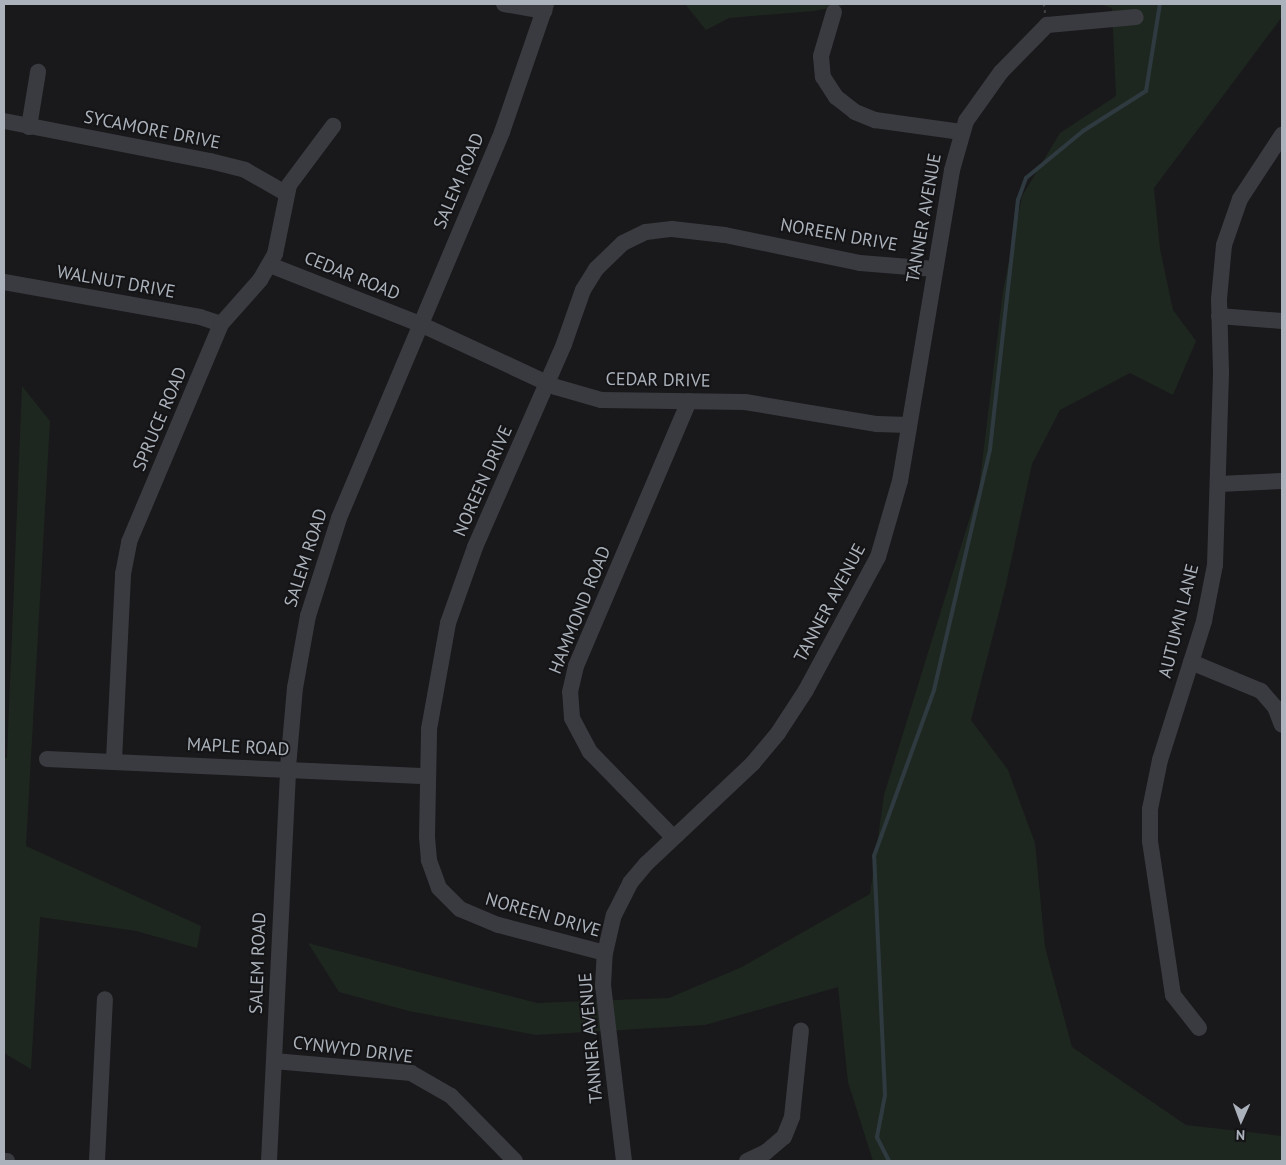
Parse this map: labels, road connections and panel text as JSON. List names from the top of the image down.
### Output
{
  "streets": {
    "street": [
      "SYCAMORE DRIVE",
      "SALEM ROAD",
      "TANNER AVENUE",
      "NOREEN DRIVE",
      "CEDAR ROAD",
      "WALNUT DRIVE",
      "CEDAR DRIVE",
      "SPRUCE ROAD",
      "HAMMOND ROAD",
      "AUTUMN LANE",
      "MAPLE ROAD",
      "CYNWYD DRIVE"
    ]
  },
  "crossings": [
    ["SYCAMORE DRIVE", "SPRUCE ROAD"],
    ["SALEM ROAD", "CEDAR ROAD"],
    ["SALEM ROAD", "CEDAR DRIVE"],
    ["SALEM ROAD", "MAPLE ROAD"],
    ["SALEM ROAD", "CYNWYD DRIVE"],
    ["TANNER AVENUE", "NOREEN DRIVE"],
    ["TANNER AVENUE", "CEDAR DRIVE"],
    ["TANNER AVENUE", "HAMMOND ROAD"],
    ["NOREEN DRIVE", "CEDAR DRIVE"],
    ["NOREEN DRIVE", "MAPLE ROAD"],
    ["CEDAR ROAD", "CEDAR DRIVE"],
    ["CEDAR ROAD", "SPRUCE ROAD"],
    ["WALNUT DRIVE", "SPRUCE ROAD"],
    ["CEDAR DRIVE", "HAMMOND ROAD"],
    ["SPRUCE ROAD", "MAPLE ROAD"]
  ],
  "north": "bottom"
}
